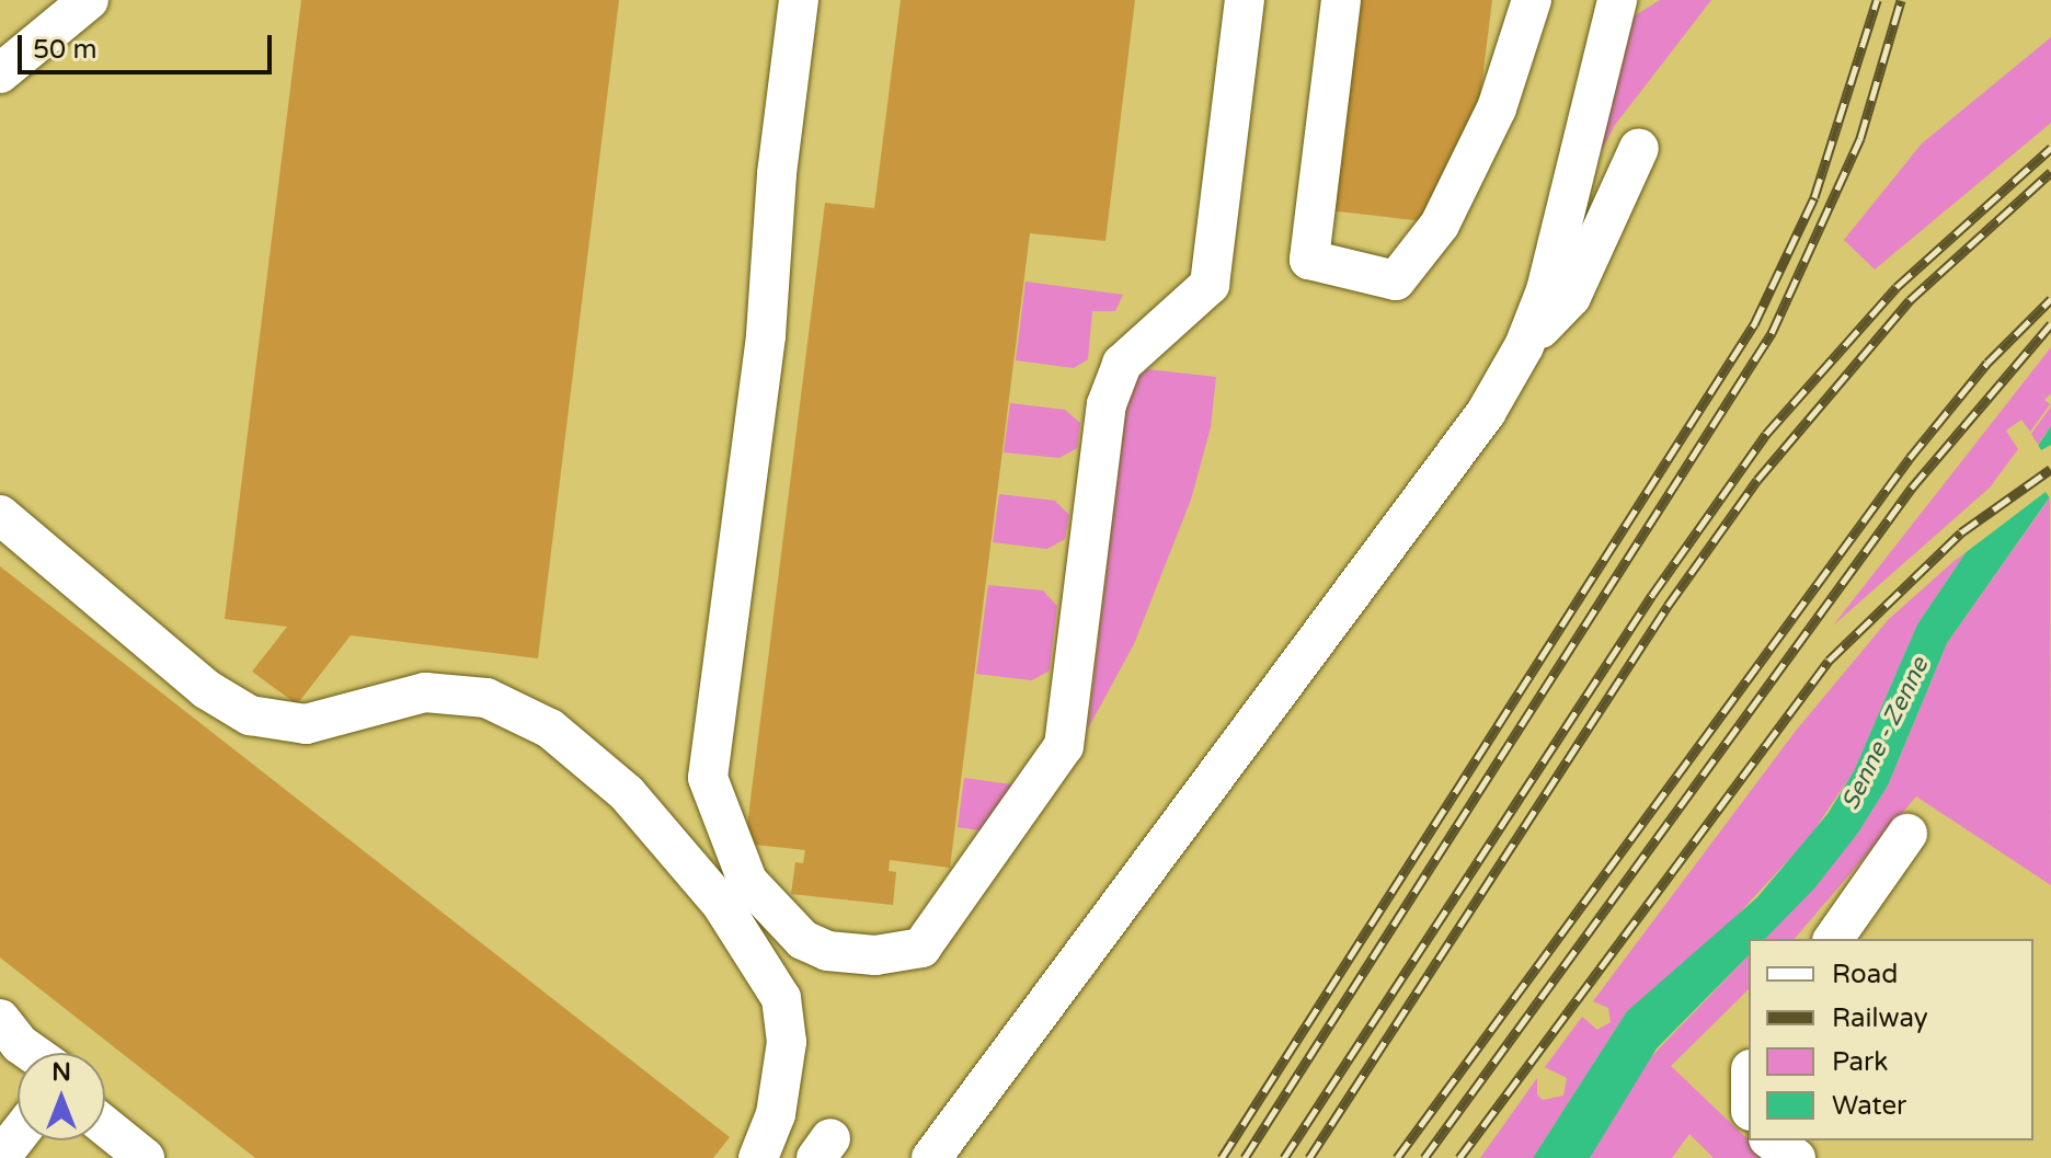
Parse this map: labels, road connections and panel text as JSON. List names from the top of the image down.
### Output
{
  "water": ["Senne - Zenne"],
  "legend": [
    "Road",
    "Railway",
    "Park",
    "Water"
  ],
  "scale_bar": "50 m",
  "north": "top"
}
